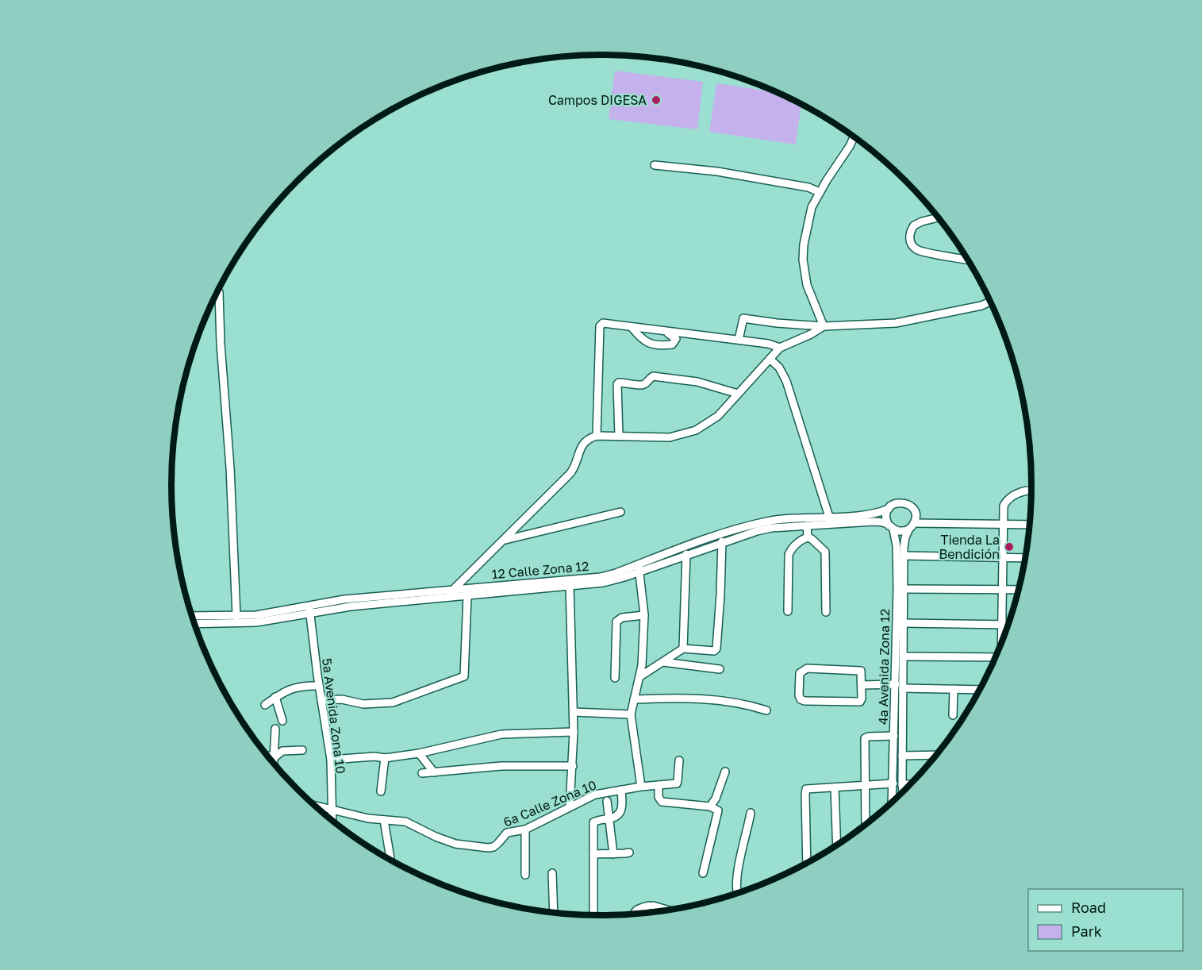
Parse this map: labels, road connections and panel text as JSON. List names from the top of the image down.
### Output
{
  "streets": {
    "street": [
      "12 Calle Zona 12",
      "4a Avenida Zona 12",
      "5a Avenida Zona 10",
      "6a Calle Zona 10"
    ]
  },
  "crossings": [
    ["12 Calle Zona 12", "4a Avenida Zona 12"],
    ["12 Calle Zona 12", "5a Avenida Zona 10"],
    ["5a Avenida Zona 10", "6a Calle Zona 10"]
  ],
  "places": ["Campos DIGESA", "Tienda La Bendición"],
  "legend": ["Road", "Park"]
}
